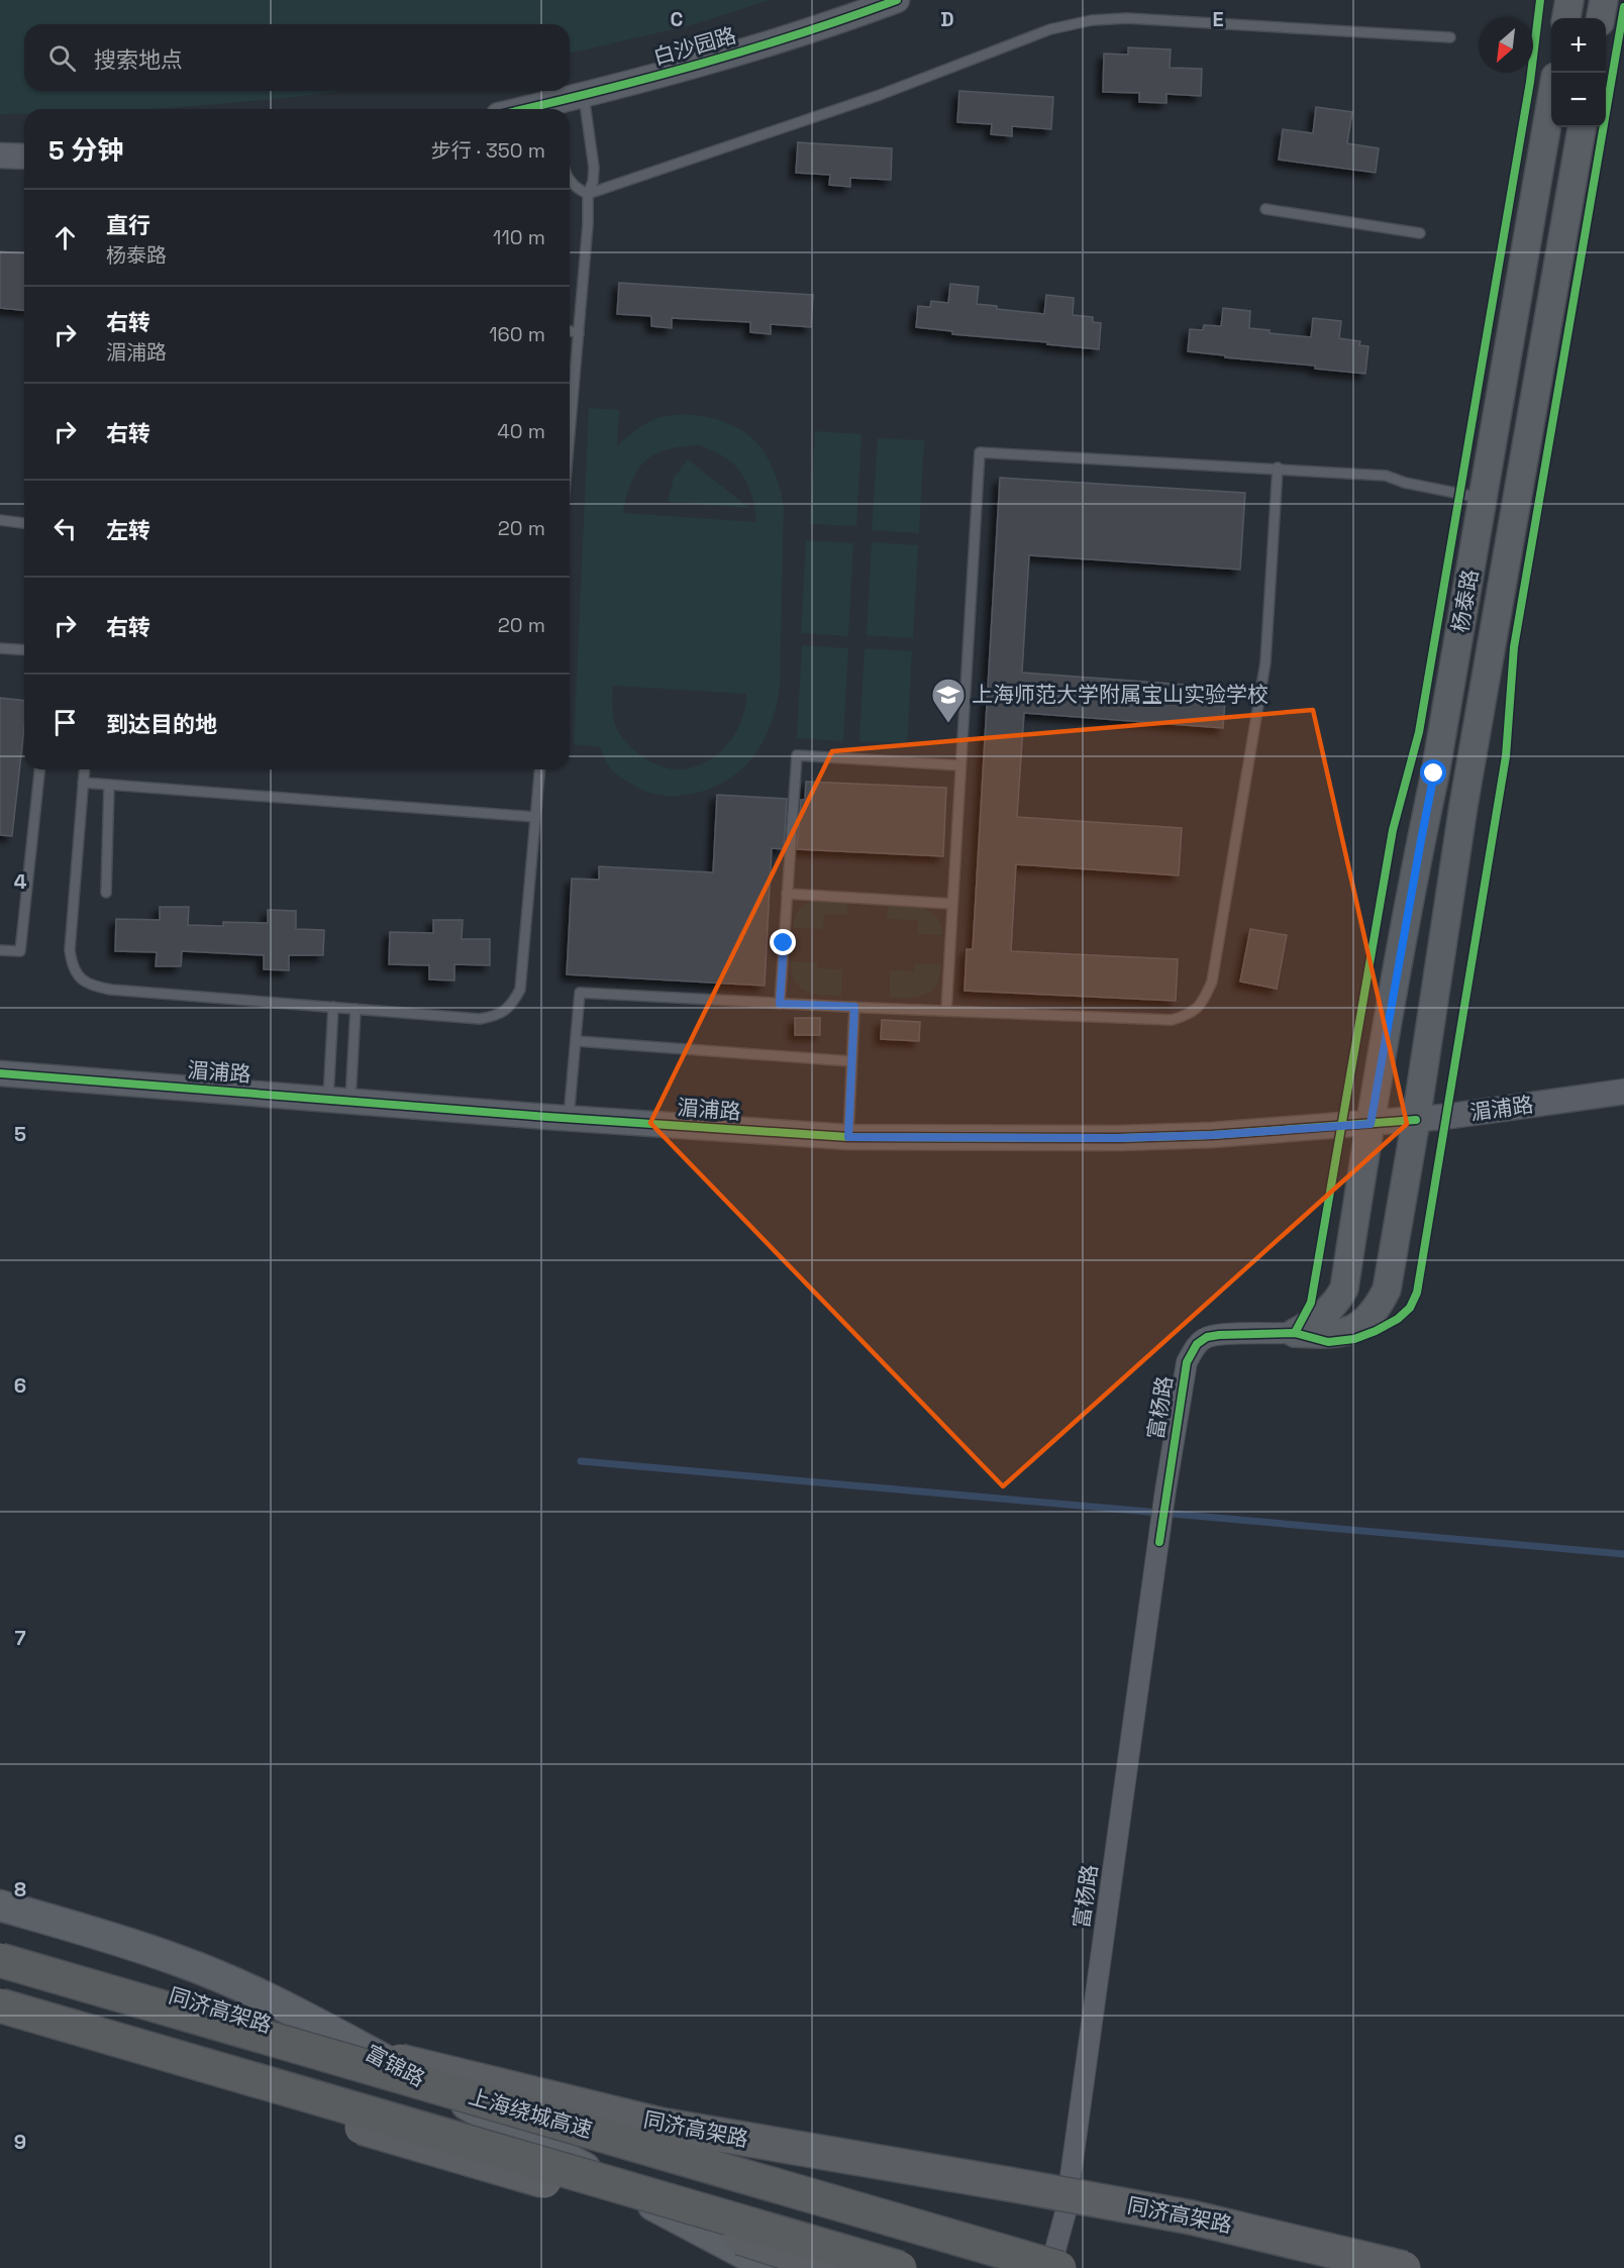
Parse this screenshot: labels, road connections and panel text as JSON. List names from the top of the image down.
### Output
{
  "streets": {
    "highway": ["同济高架路", "上海绕城高速"],
    "main road": ["杨泰路", "富锦路"],
    "street": ["白沙园路", "湄浦路", "富杨路"]
  },
  "crossings": [
    ["杨泰路", "湄浦路"],
    ["杨泰路", "富杨路"]
  ],
  "places": {
    "school or university": ["上海师范大学附属宝山实验学校"]
  },
  "north": "bottom left",
  "page": {
    "map_buttons": ["+", "−"],
    "search": "搜索地点",
    "heading": ["5 分钟", "步行 · 350 m"],
    "list": [
      ["直行", "杨泰路", "110 m"],
      ["右转", "湄浦路", "160 m"],
      ["右转", "40 m"],
      ["左转", "20 m"],
      ["右转", "20 m"],
      "到达目的地"
    ]
  },
  "grid": {
    "columns": ["C", "D", "E"],
    "rows": [
      "4",
      "5",
      "6",
      "7",
      "8",
      "9"
    ]
  }
}
